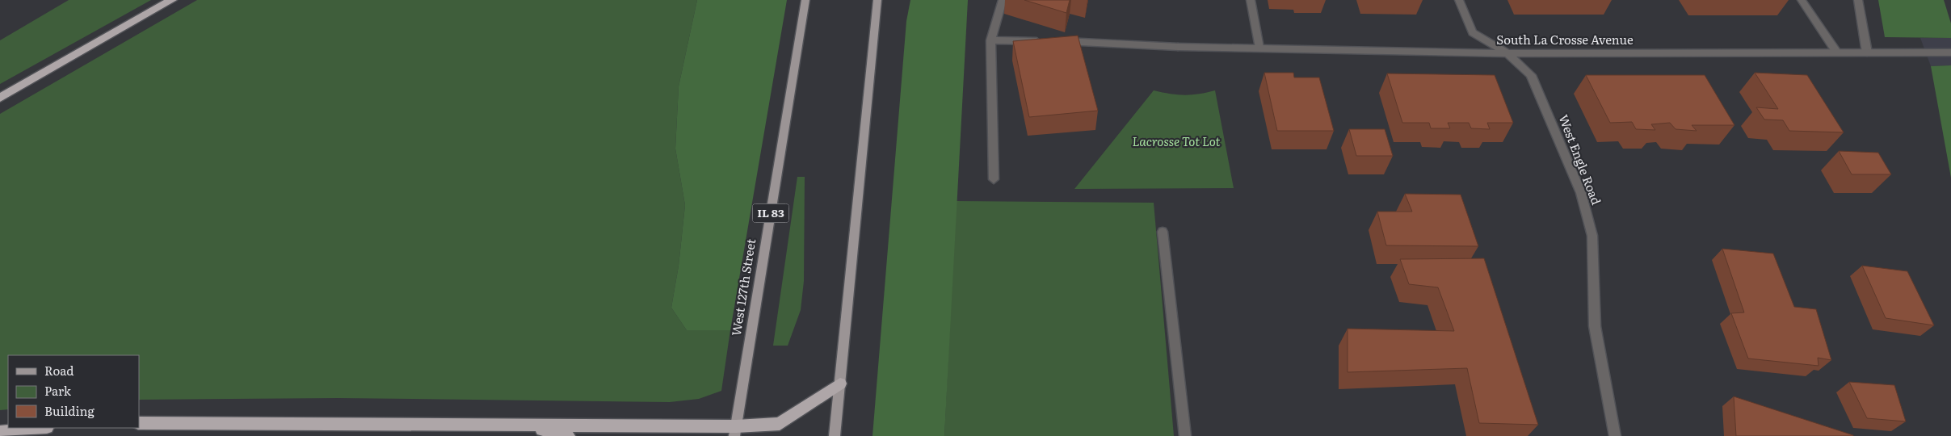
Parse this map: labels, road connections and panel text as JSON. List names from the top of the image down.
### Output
{
  "streets": {
    "main road": ["IL 83", "West 127th Street"],
    "street": ["South La Crosse Avenue", "West Engle Road"]
  },
  "crossings": [
    ["South La Crosse Avenue", "West Engle Road"]
  ],
  "parks": ["Lacrosse Tot Lot"],
  "legend": ["Road", "Park", "Building"]
}
